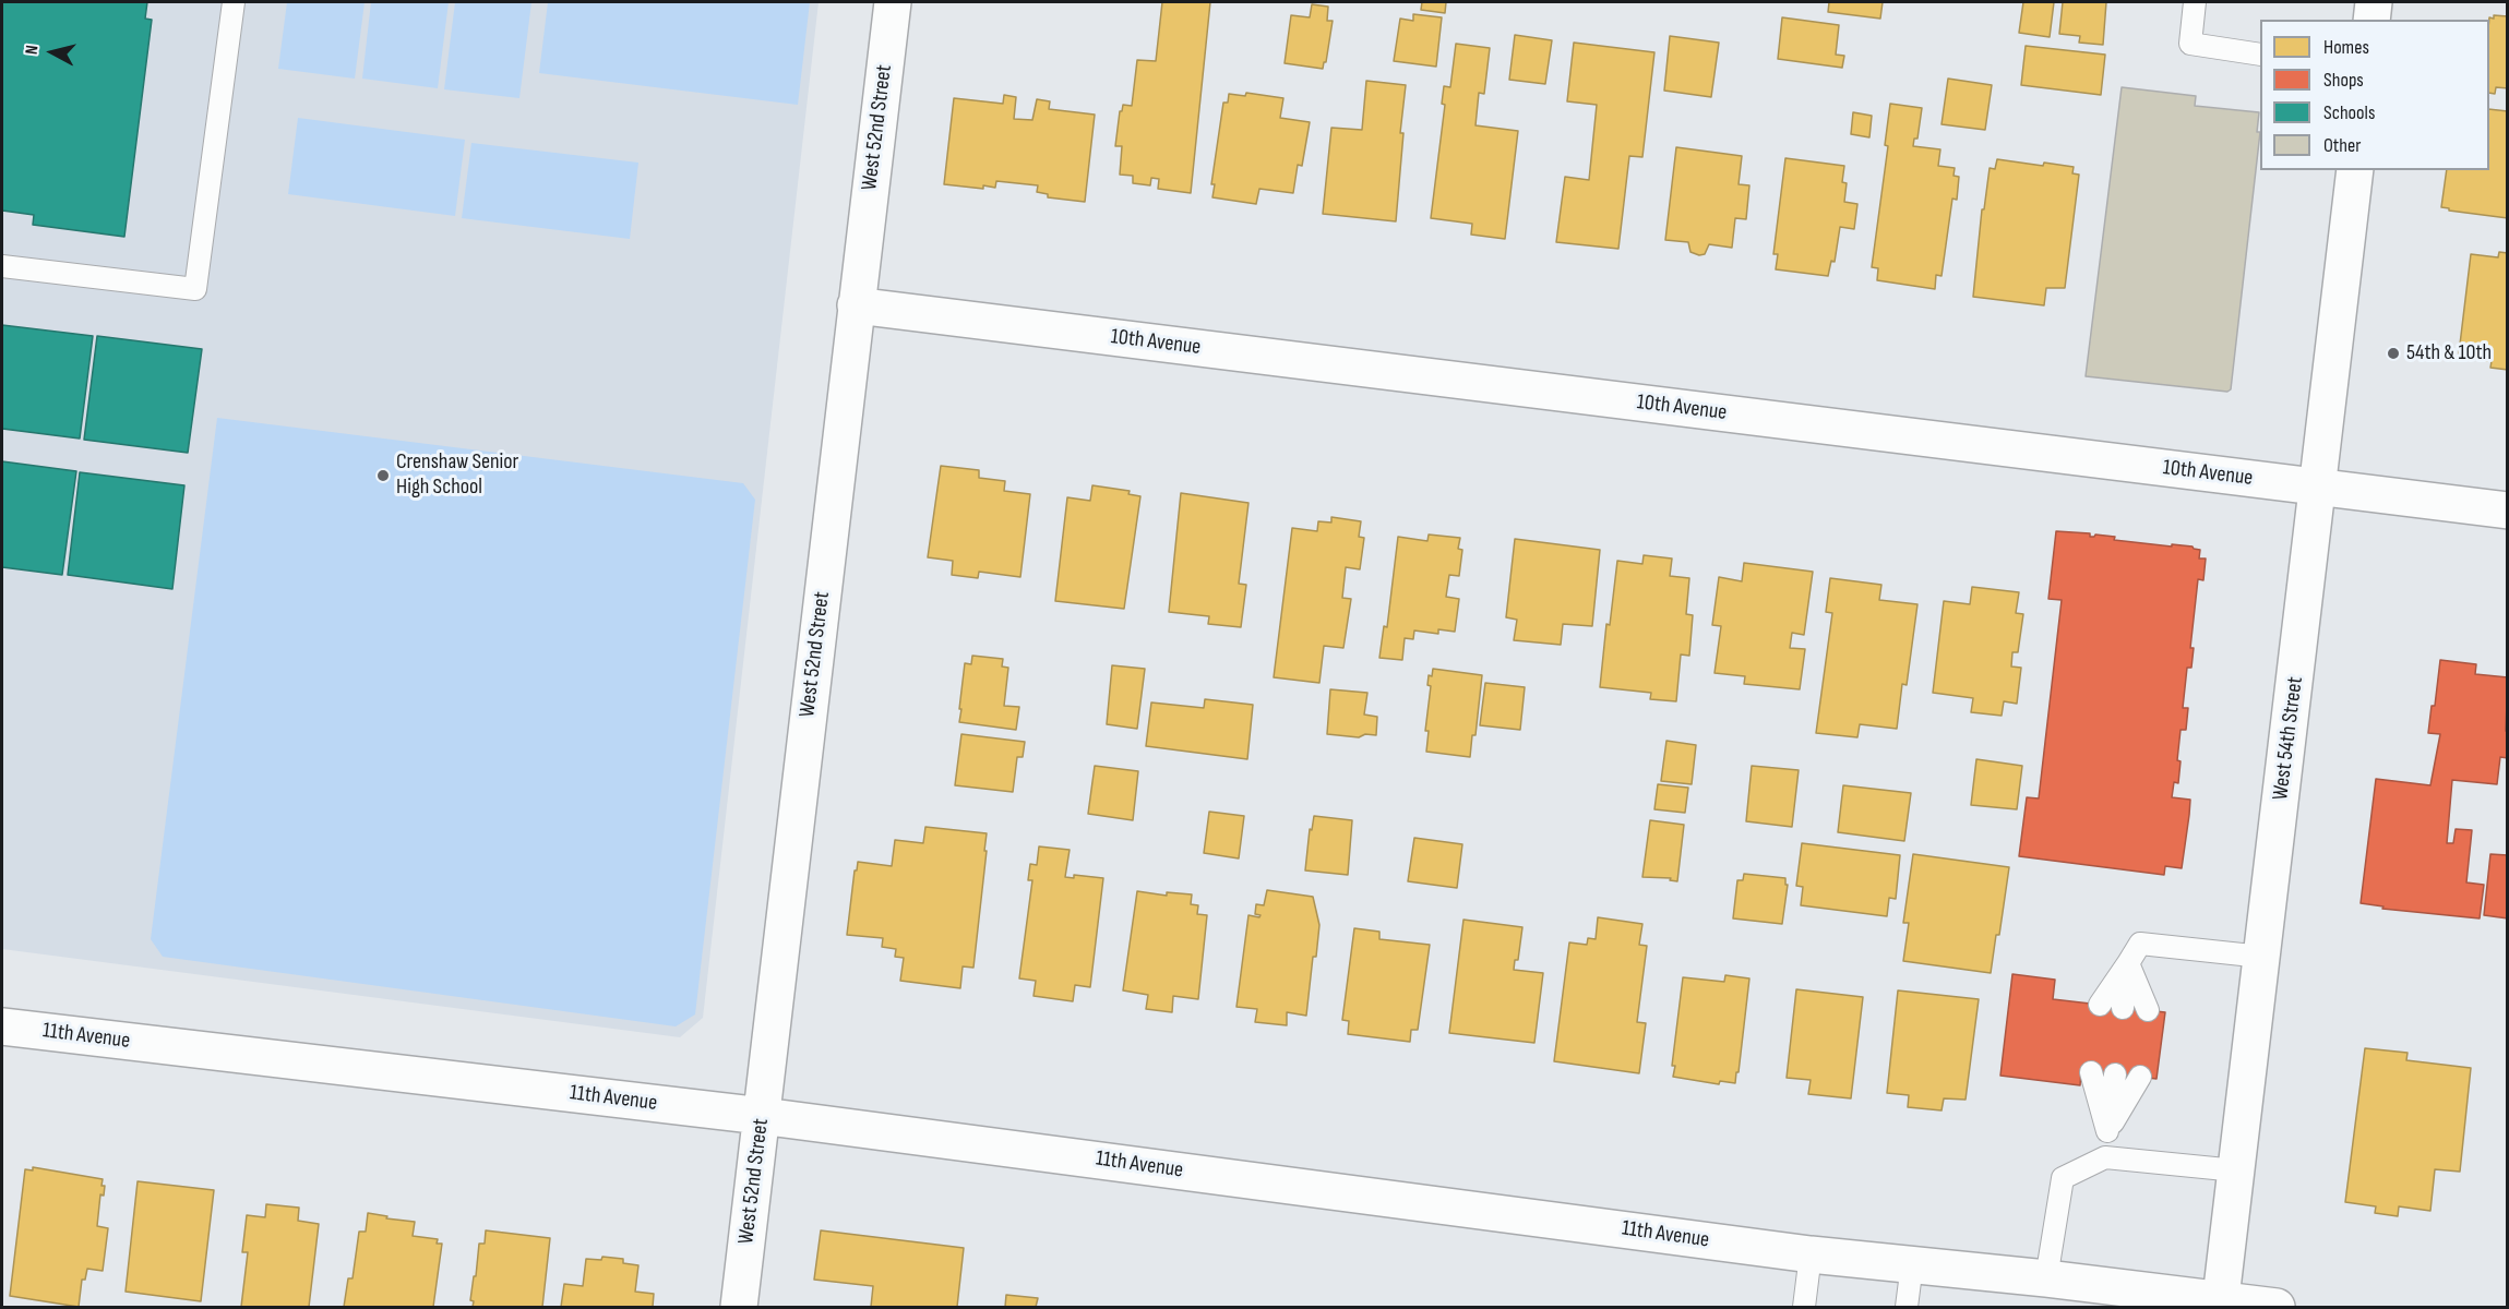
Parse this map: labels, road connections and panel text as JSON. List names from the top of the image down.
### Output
{
  "streets": {
    "street": [
      "West 52nd Street",
      "10th Avenue",
      "West 54th Street",
      "11th Avenue"
    ]
  },
  "crossings": [
    ["West 52nd Street", "10th Avenue"],
    ["West 52nd Street", "11th Avenue"],
    ["10th Avenue", "West 54th Street"],
    ["West 54th Street", "11th Avenue"]
  ],
  "places": ["54th & 10th", "Crenshaw Senior High School"],
  "legend": [
    "Homes",
    "Shops",
    "Schools",
    "Other"
  ],
  "north": "left"
}
